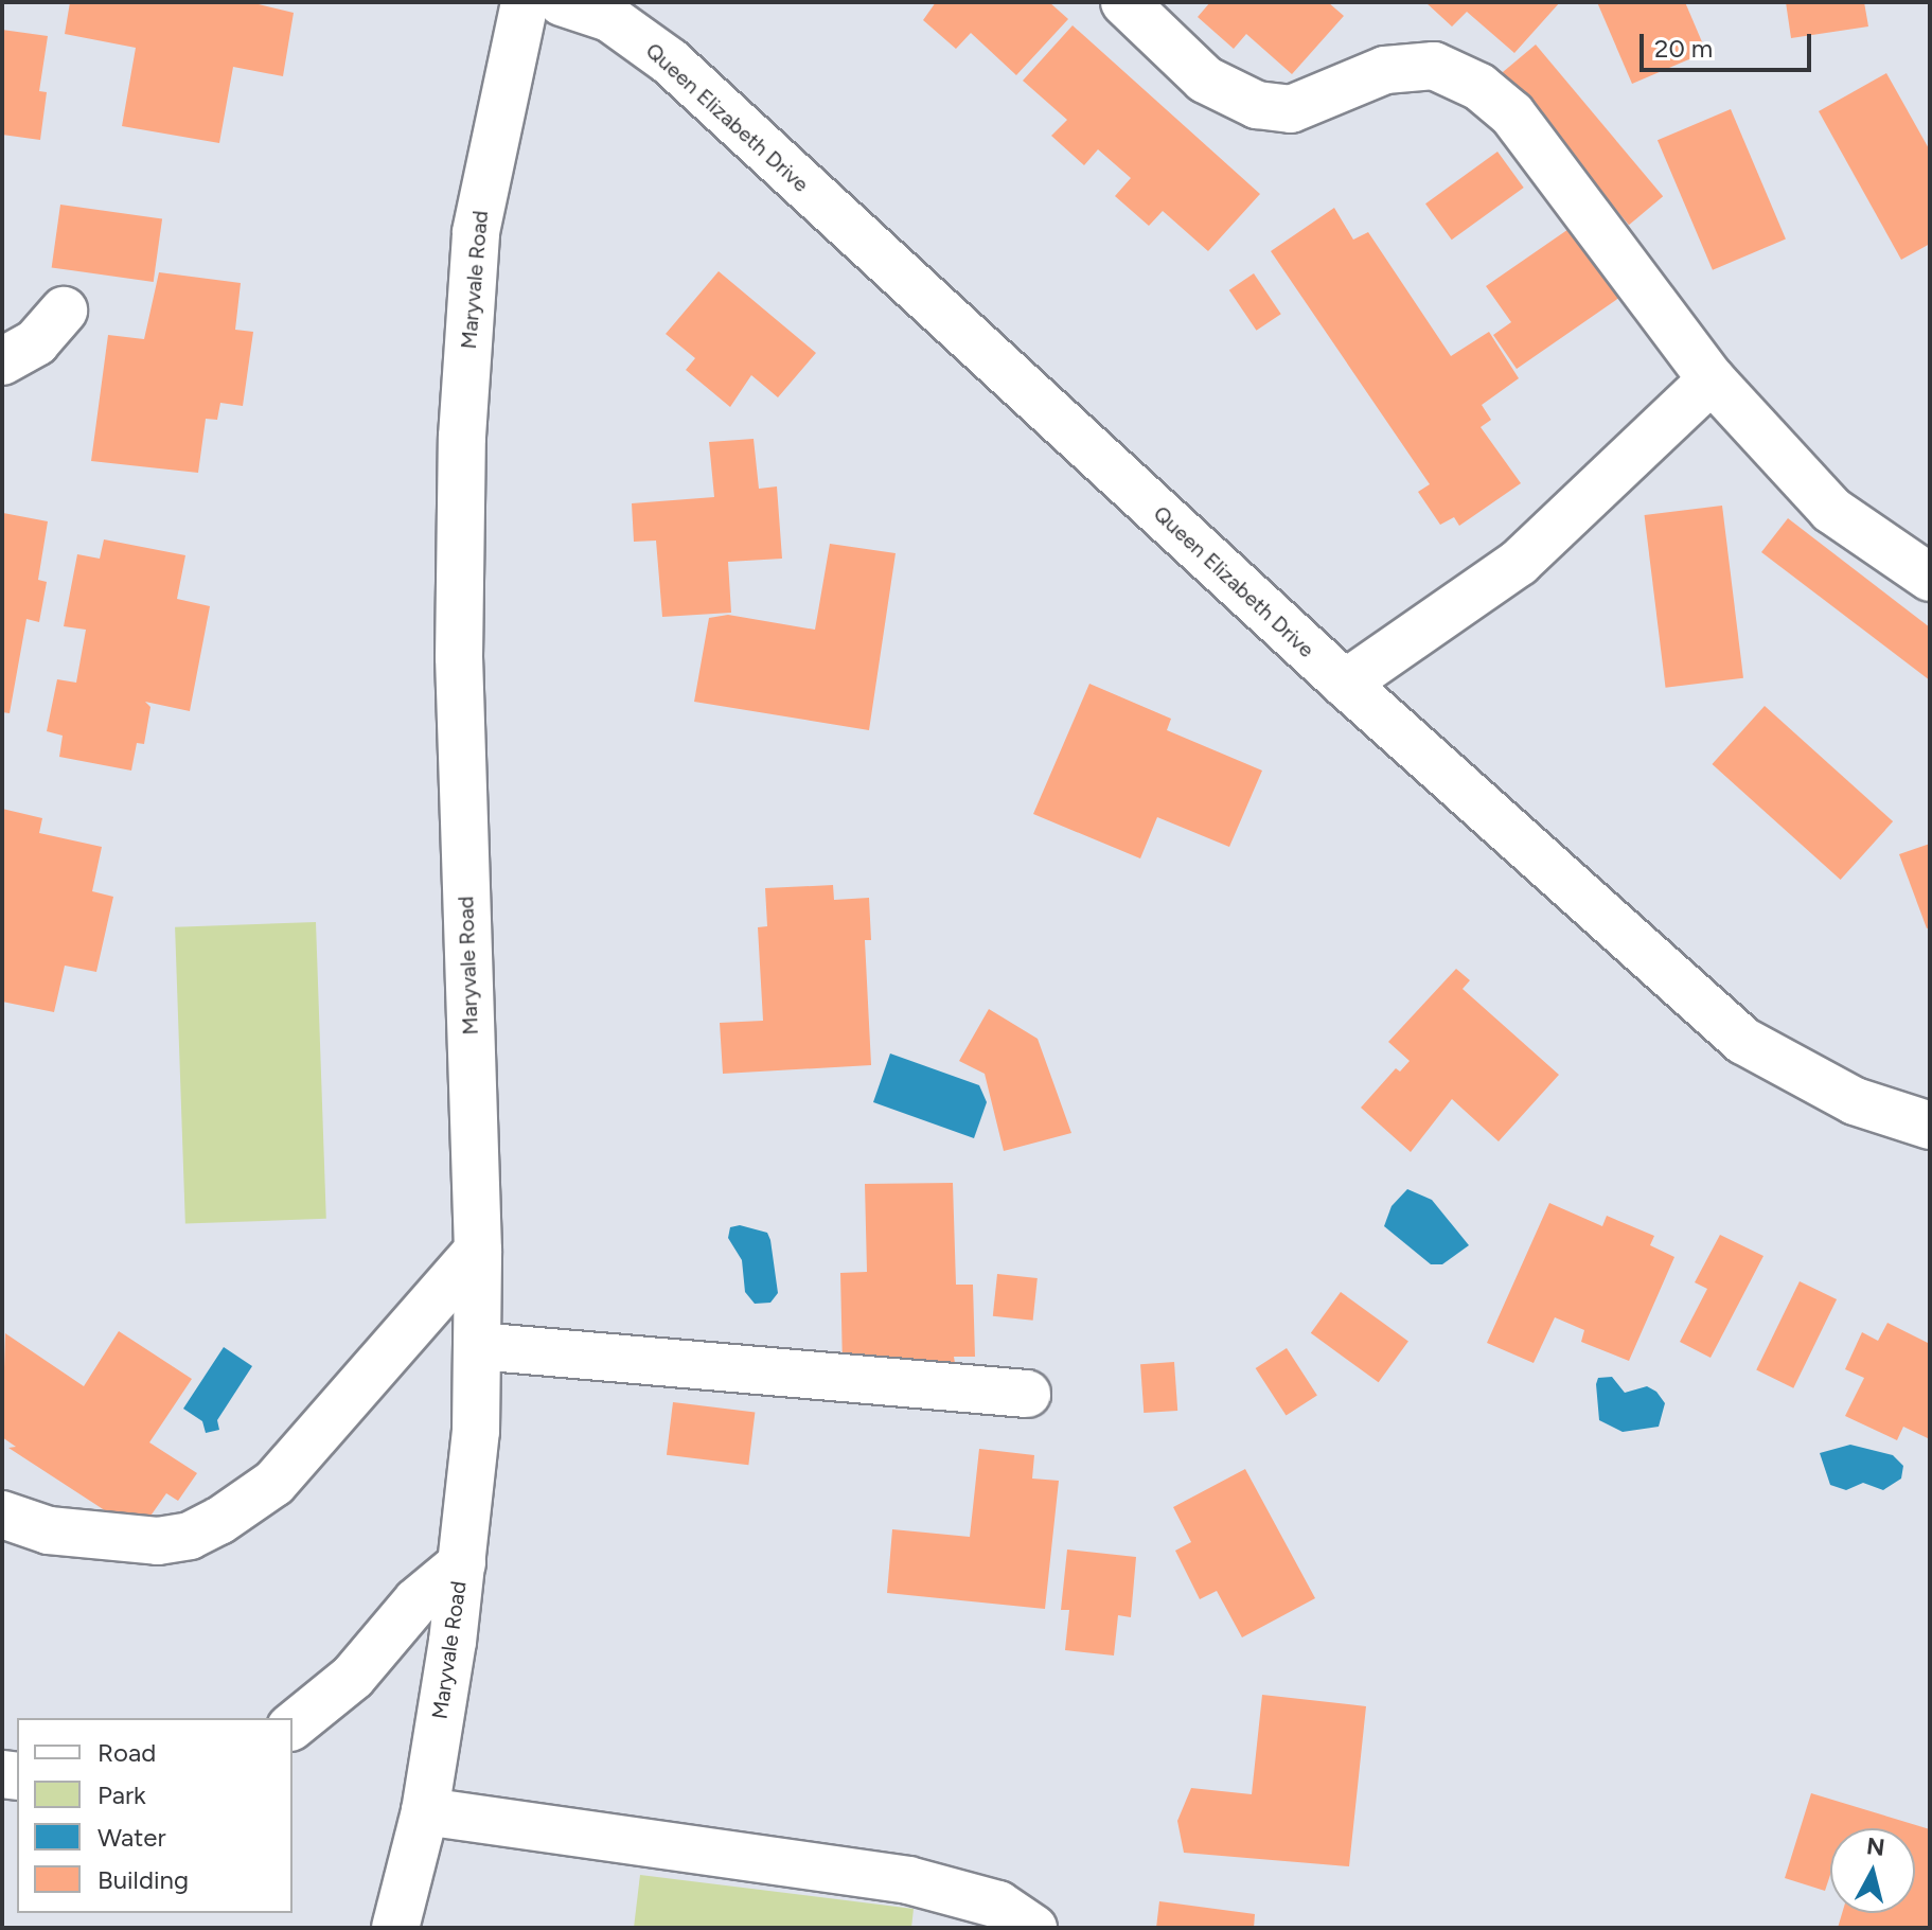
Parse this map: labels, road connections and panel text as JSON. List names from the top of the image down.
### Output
{
  "streets": {
    "street": ["Queen Elizabeth Drive", "Maryvale Road"]
  },
  "legend": [
    "Road",
    "Park",
    "Water",
    "Building"
  ],
  "scale_bar": "20 m",
  "north": "top"
}
